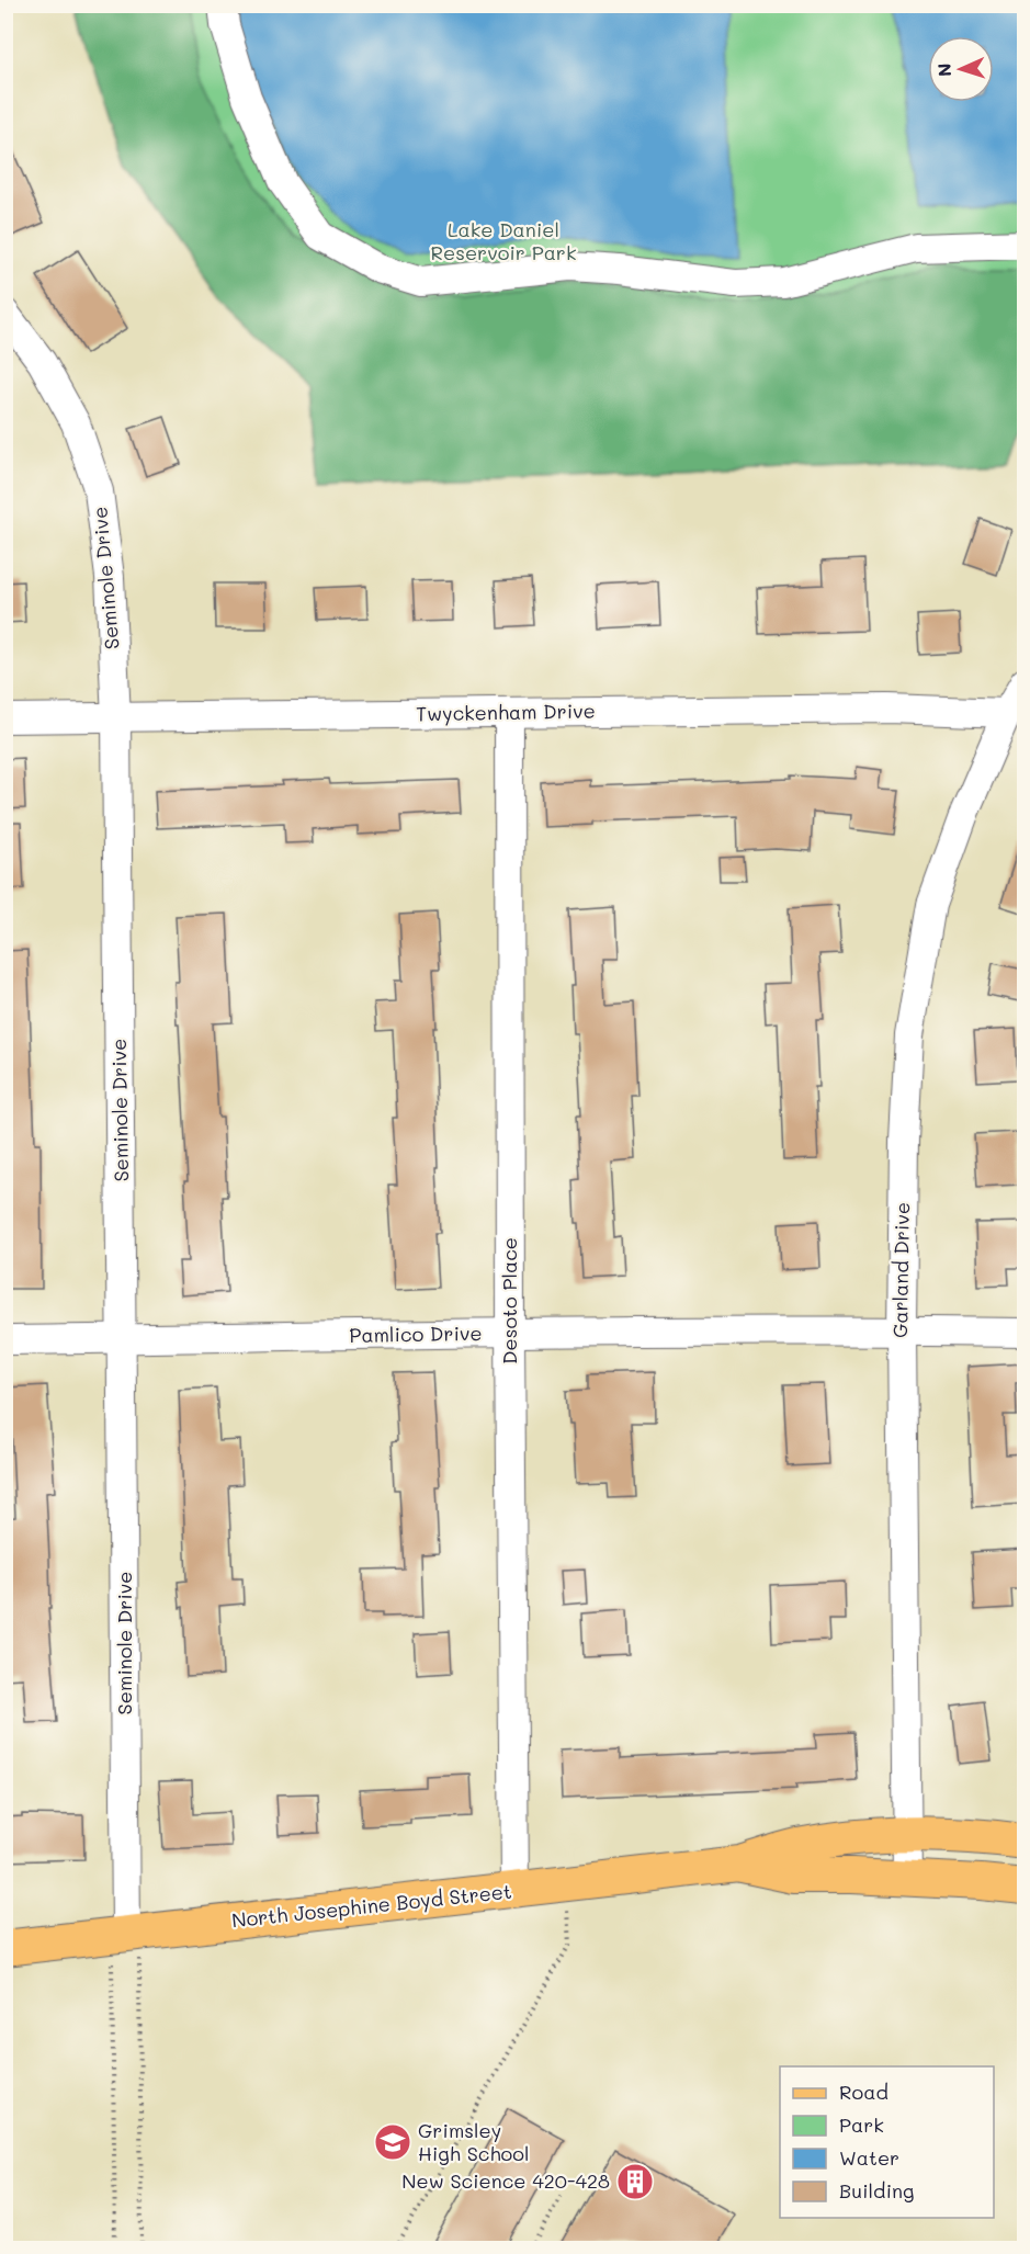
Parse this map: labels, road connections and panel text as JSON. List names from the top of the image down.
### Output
{
  "streets": {
    "main road": ["North Josephine Boyd Street"],
    "street": [
      "Seminole Drive",
      "Twyckenham Drive",
      "Garland Drive",
      "Desoto Place",
      "Pamlico Drive"
    ]
  },
  "crossings": [
    ["Seminole Drive", "Twyckenham Drive"],
    ["Seminole Drive", "Pamlico Drive"],
    ["Seminole Drive", "North Josephine Boyd Street"],
    ["Twyckenham Drive", "Garland Drive"],
    ["Twyckenham Drive", "Desoto Place"],
    ["Garland Drive", "Pamlico Drive"],
    ["Garland Drive", "North Josephine Boyd Street"],
    ["Desoto Place", "Pamlico Drive"],
    ["Desoto Place", "North Josephine Boyd Street"]
  ],
  "parks": ["Lake Daniel Reservoir Park"],
  "places": {
    "school or university": ["Grimsley High School"],
    "building": ["New Science 420-428"]
  },
  "legend": [
    "Road",
    "Park",
    "Water",
    "Building"
  ],
  "north": "left"
}
